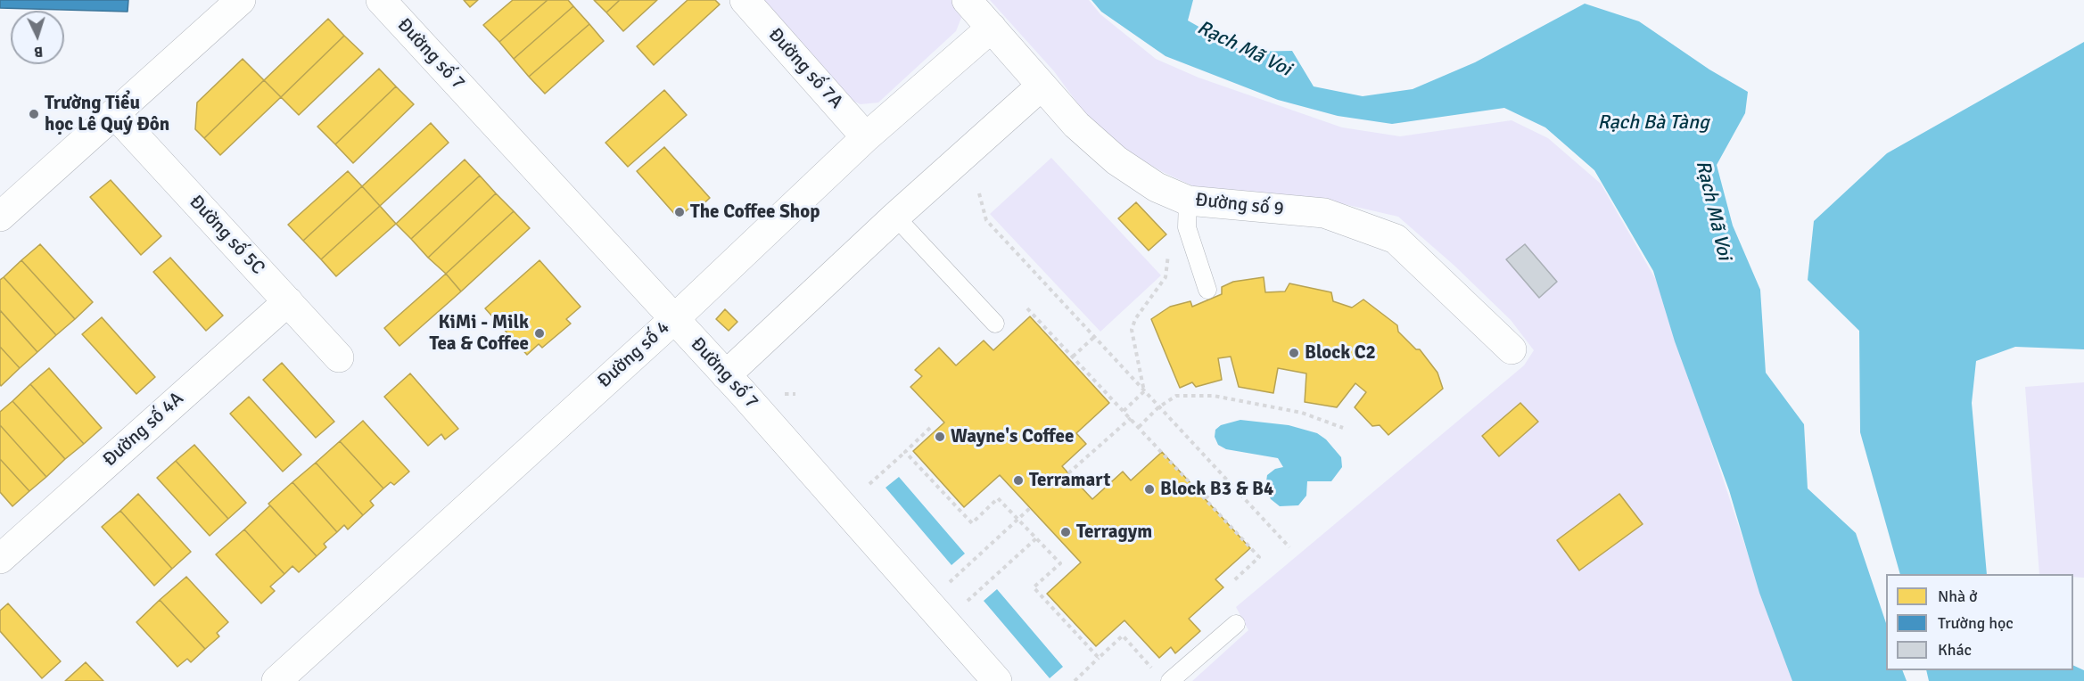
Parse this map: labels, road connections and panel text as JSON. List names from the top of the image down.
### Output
{
  "streets": {
    "street": [
      "Đường số 7",
      "Đường số 7A",
      "Đường số 9",
      "Đường số 5C",
      "Đường số 4",
      "Đường số 4A"
    ]
  },
  "crossings": [
    ["Đường số 7", "Đường số 4"],
    ["Đường số 7A", "Đường số 4"],
    ["Đường số 9", "Đường số 4"],
    ["Đường số 5C", "Đường số 4A"]
  ],
  "water": ["Rạch Mã Voi", "Rạch Bà Tàng"],
  "places": [
    "Trường Tiểu học Lê Quý Đôn",
    "The Coffee Shop",
    "KiMi - Milk Tea & Coffee",
    "Block C2",
    "Wayne's Coffee",
    "Terramart",
    "Block B3 & B4",
    "Terragym"
  ],
  "legend": ["Nhà ở", "Trường học", "Khác"],
  "north": "bottom"
}
